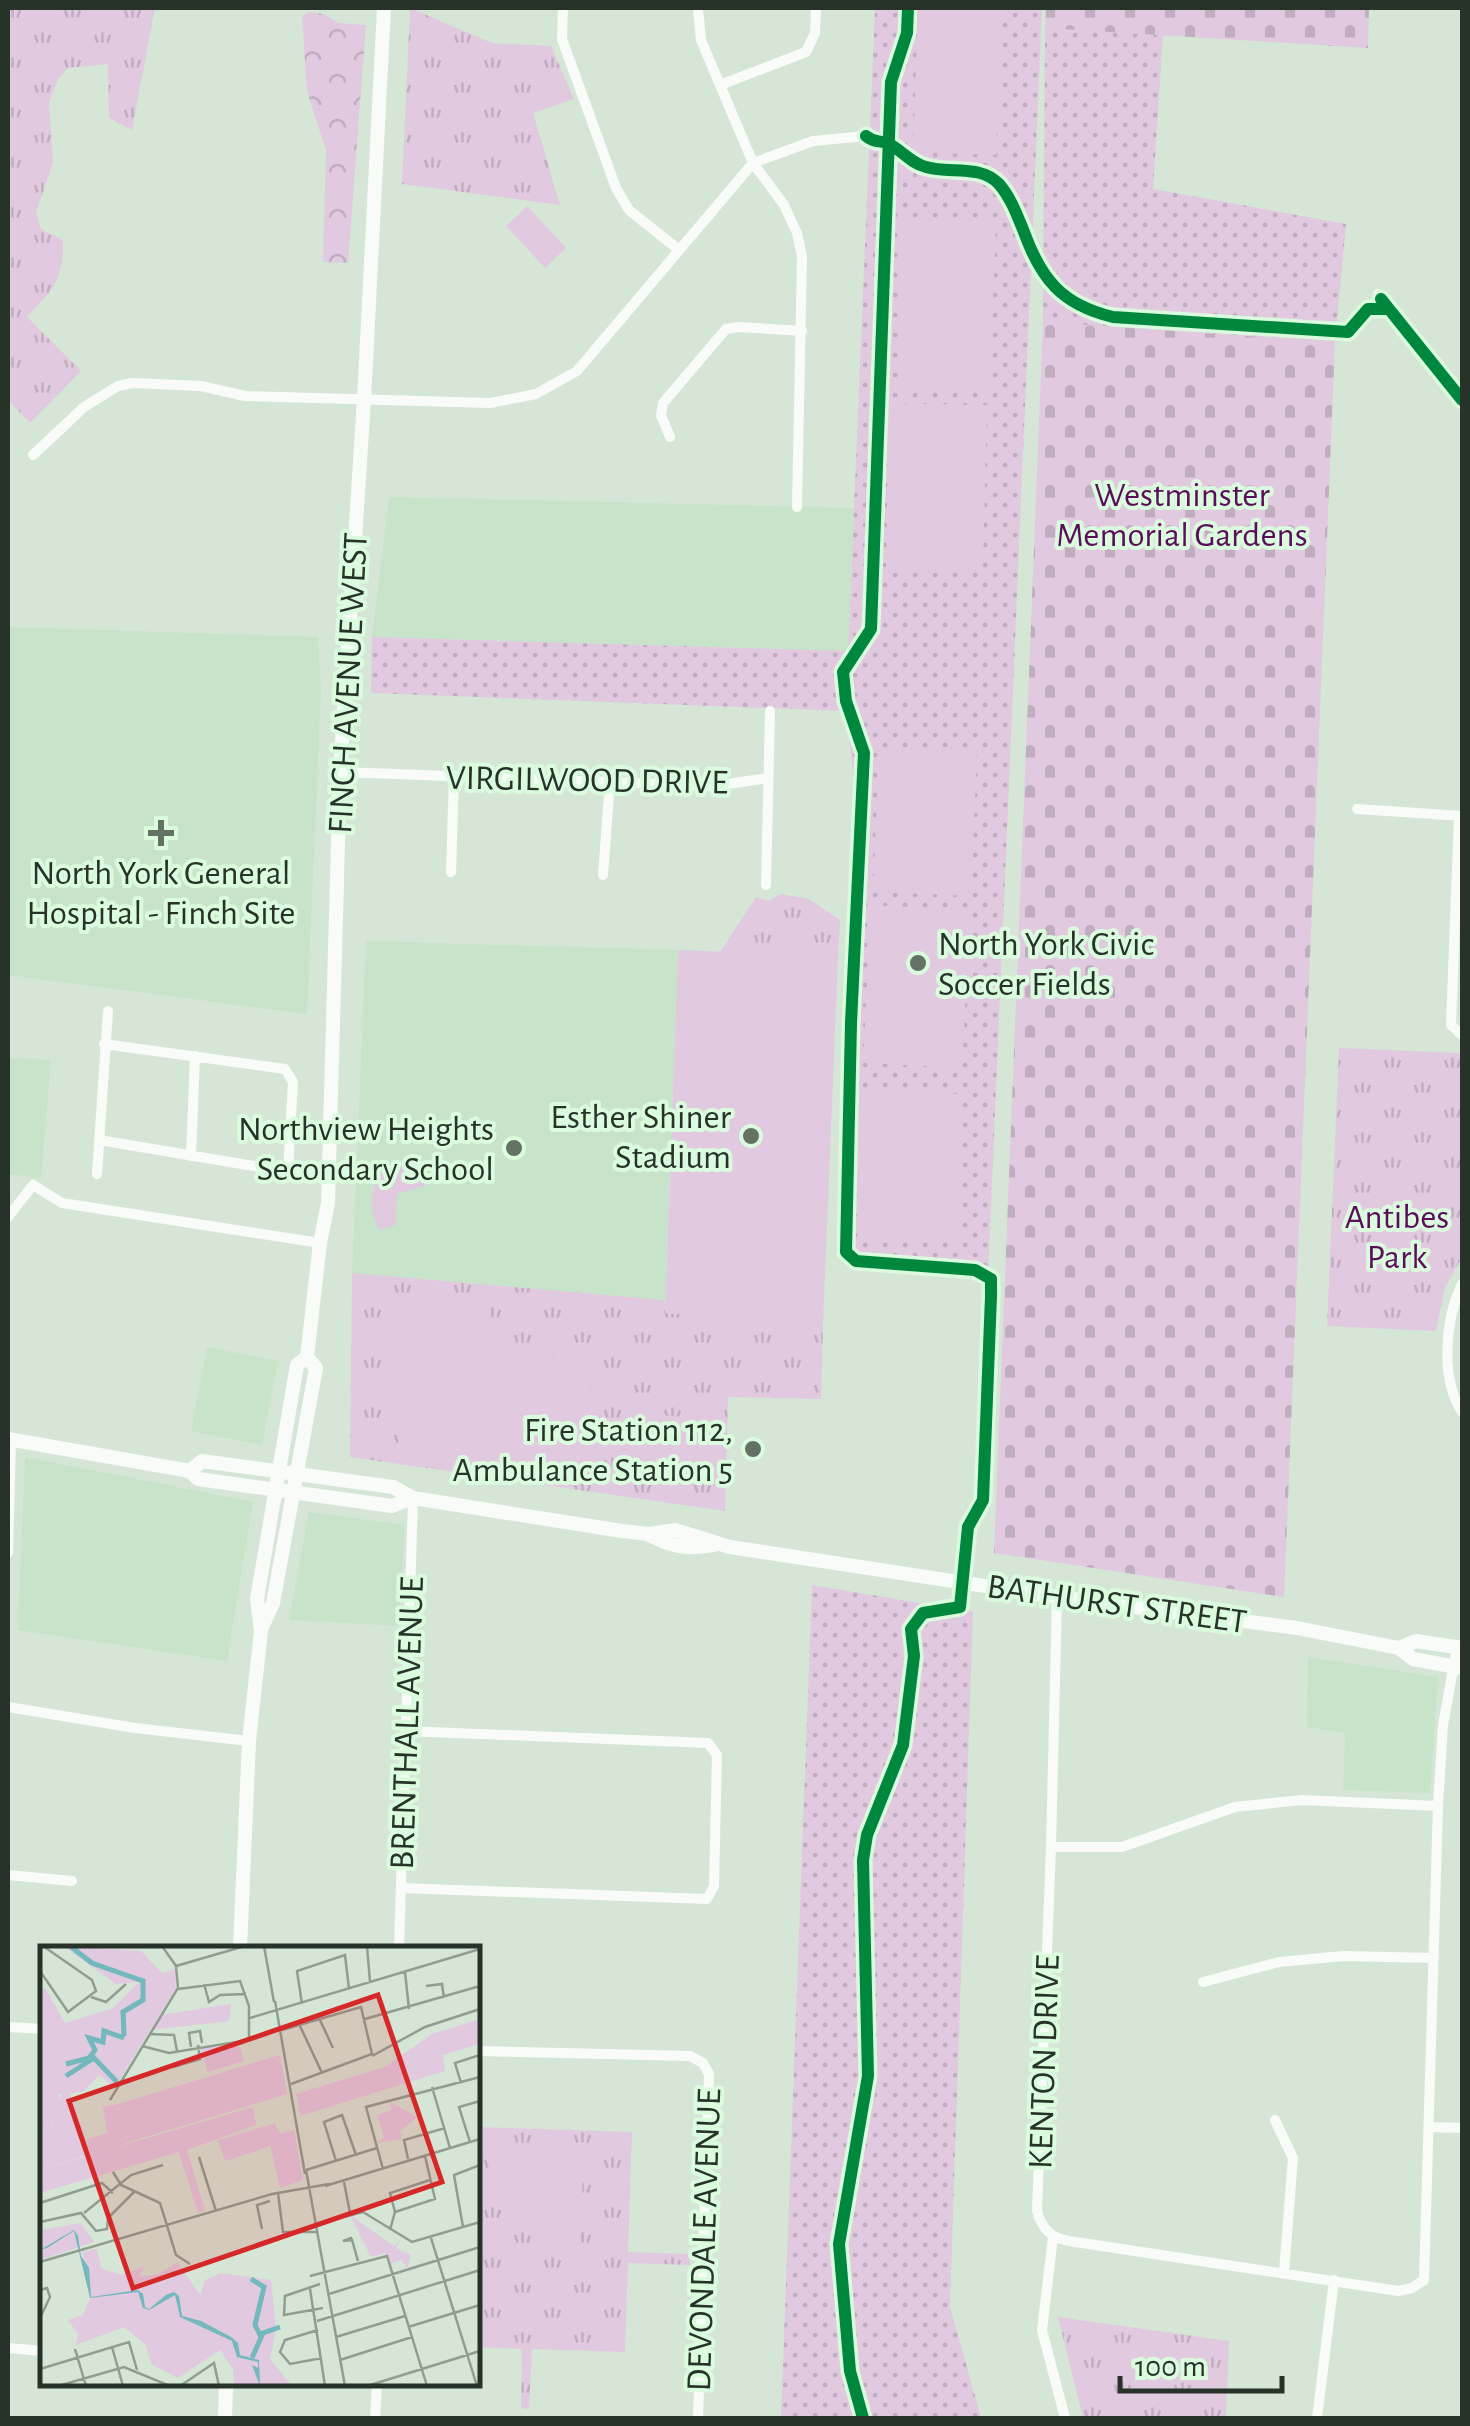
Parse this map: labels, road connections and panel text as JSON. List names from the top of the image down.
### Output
{
  "streets": {
    "main road": ["FINCH AVENUE WEST", "BATHURST STREET"],
    "street": [
      "VIRGILWOOD DRIVE",
      "BRENTHALL AVENUE",
      "KENTON DRIVE",
      "DEVONDALE AVENUE"
    ]
  },
  "crossings": [
    ["FINCH AVENUE WEST", "VIRGILWOOD DRIVE"],
    ["FINCH AVENUE WEST", "BATHURST STREET"],
    ["BATHURST STREET", "BRENTHALL AVENUE"],
    ["BATHURST STREET", "KENTON DRIVE"]
  ],
  "parks": ["Westminster Memorial Gardens", "Antibes Park"],
  "places": {
    "health": ["North York General Hospital - Finch Site"],
    "other": [
      "North York Civic Soccer Fields",
      "Esther Shiner Stadium",
      "Northview Heights Secondary School",
      "Fire Station 112, Ambulance Station 5"
    ]
  },
  "scale_bar": "100 m"
}
